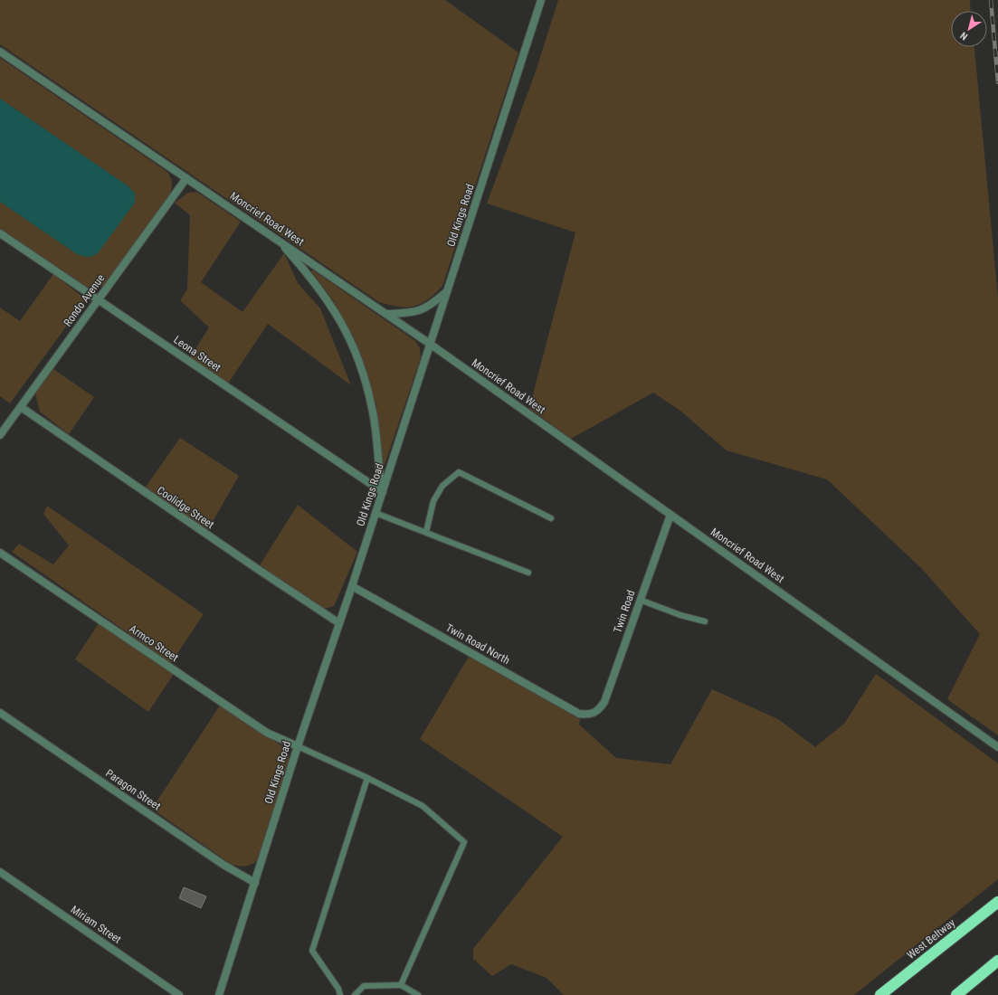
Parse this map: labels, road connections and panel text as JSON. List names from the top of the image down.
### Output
{
  "streets": {
    "highway": ["West Beltway"],
    "street": [
      "Old Kings Road",
      "Moncrief Road West",
      "Rondo Avenue",
      "Leona Street",
      "Coolidge Street",
      "Twin Road",
      "Armco Street",
      "Twin Road North",
      "Paragon Street",
      "Miriam Street"
    ]
  },
  "crossings": [
    ["Old Kings Road", "Moncrief Road West"],
    ["Old Kings Road", "Leona Street"],
    ["Old Kings Road", "Coolidge Street"],
    ["Old Kings Road", "Armco Street"],
    ["Old Kings Road", "Twin Road North"],
    ["Old Kings Road", "Paragon Street"],
    ["Moncrief Road West", "Rondo Avenue"],
    ["Moncrief Road West", "Twin Road"],
    ["Rondo Avenue", "Leona Street"],
    ["Rondo Avenue", "Coolidge Street"],
    ["Twin Road", "Twin Road North"]
  ],
  "north": "bottom left"
}
